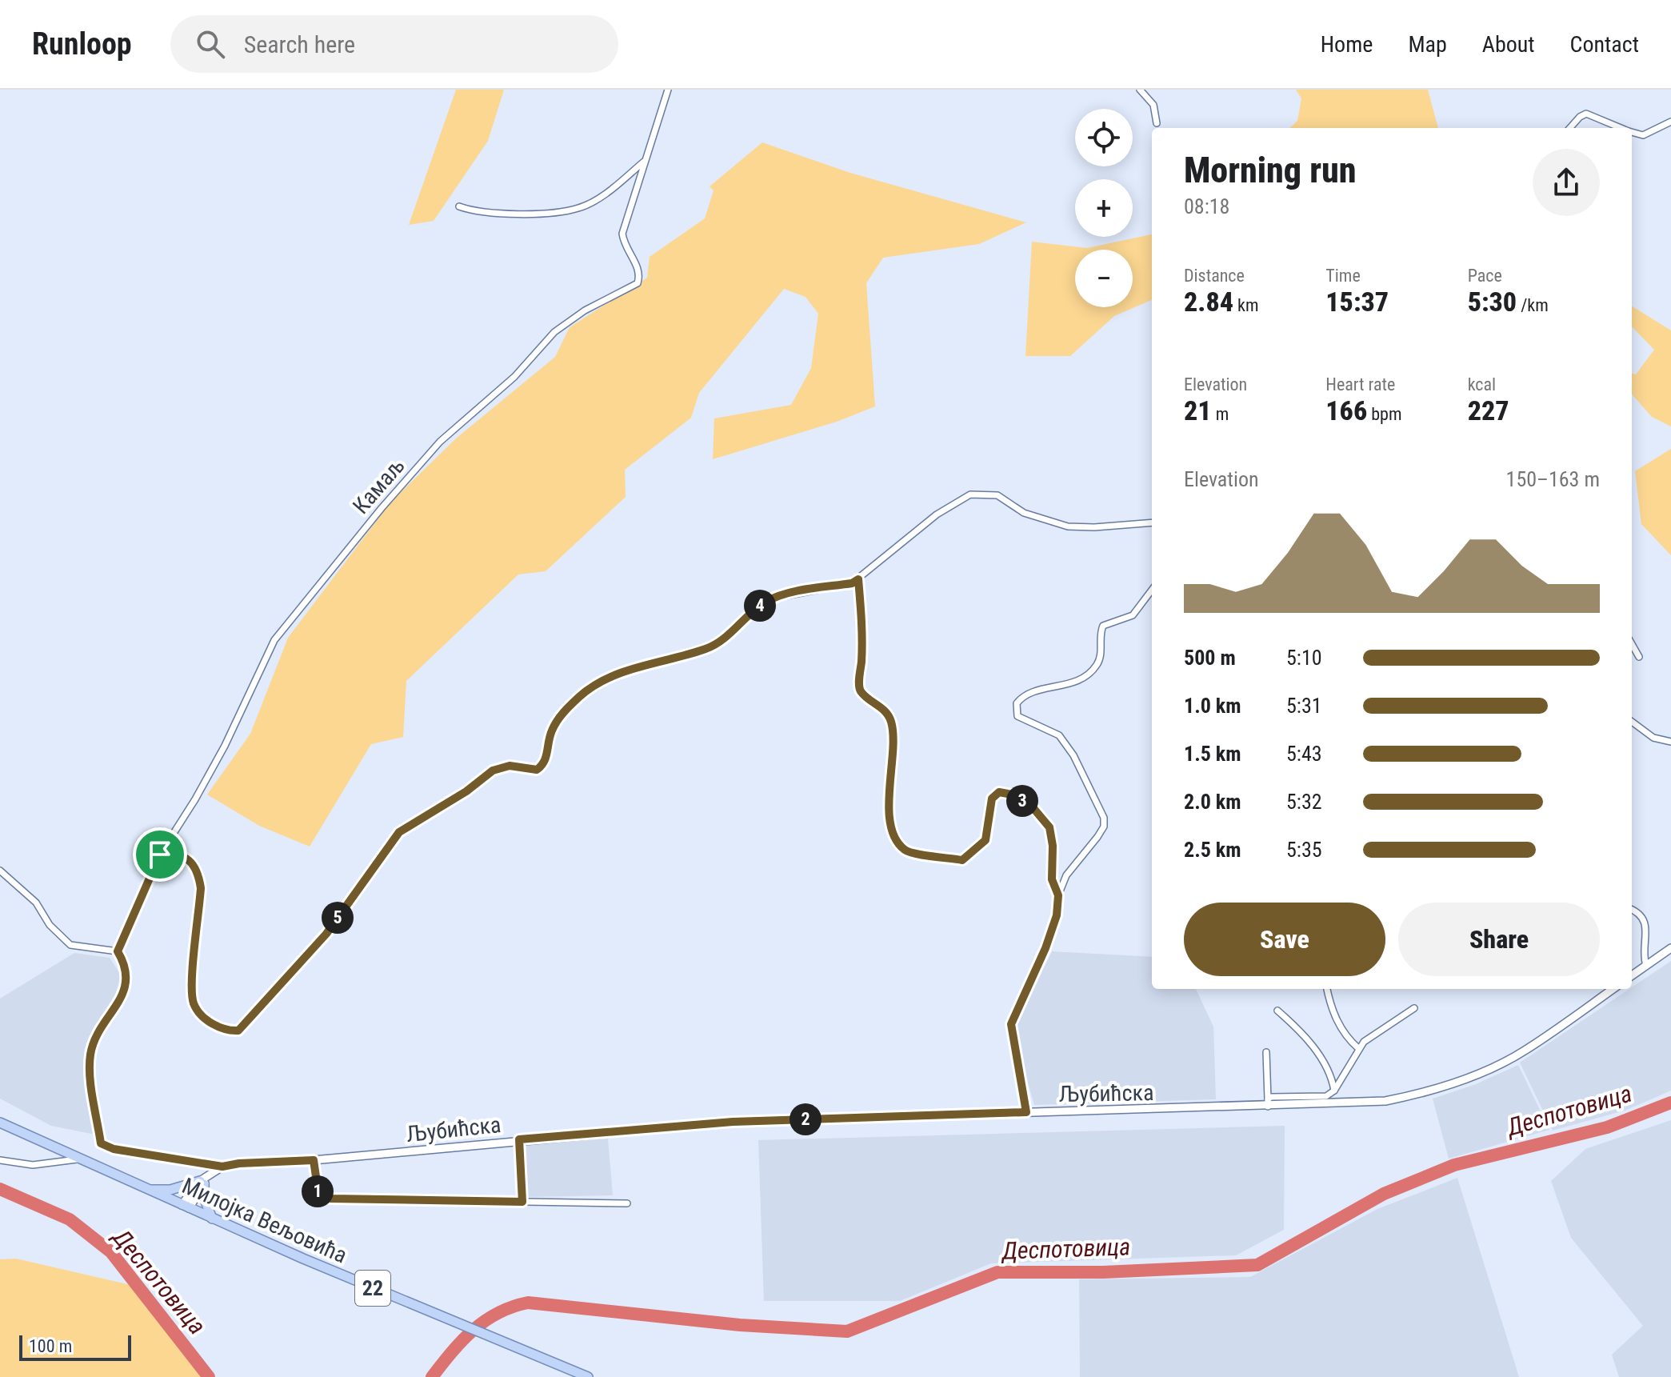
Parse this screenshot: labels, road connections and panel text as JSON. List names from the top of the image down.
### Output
{
  "streets": {
    "main road": ["Милојка Вељовића", "22"],
    "street": ["Камаљ", "Љубићска"]
  },
  "crossings": [
    ["Камаљ", "Љубићска"],
    ["Љубићска", "Милојка Вељовића"]
  ],
  "water": ["Деспотовица"],
  "scale_bar": "100 m",
  "page": {
    "header": "Runloop",
    "search": "Search here",
    "nav": [
      "Home",
      "Map",
      "About",
      "Contact"
    ],
    "map_buttons": ["+", "−"],
    "heading": ["Morning run", "08:18"],
    "stats": [
      ["Distance", "2.84 km"],
      ["Time", "15:37"],
      ["Pace", "5:30 /km"],
      ["Elevation", "21 m"],
      ["Heart rate", "166 bpm"],
      ["kcal", "227"]
    ],
    "chart": ["Elevation", "150–163 m"],
    "pins": [
      "4",
      "3",
      "5",
      "2",
      "1"
    ],
    "list": [
      {
        "name": "500 m",
        "note": "5:10"
      },
      {
        "name": "1.0 km",
        "note": "5:31"
      },
      {
        "name": "1.5 km",
        "note": "5:43"
      },
      {
        "name": "2.0 km",
        "note": "5:32"
      },
      {
        "name": "2.5 km",
        "note": "5:35"
      }
    ],
    "buttons": ["Save", "Share"],
    "scale": "100 m"
  }
}
